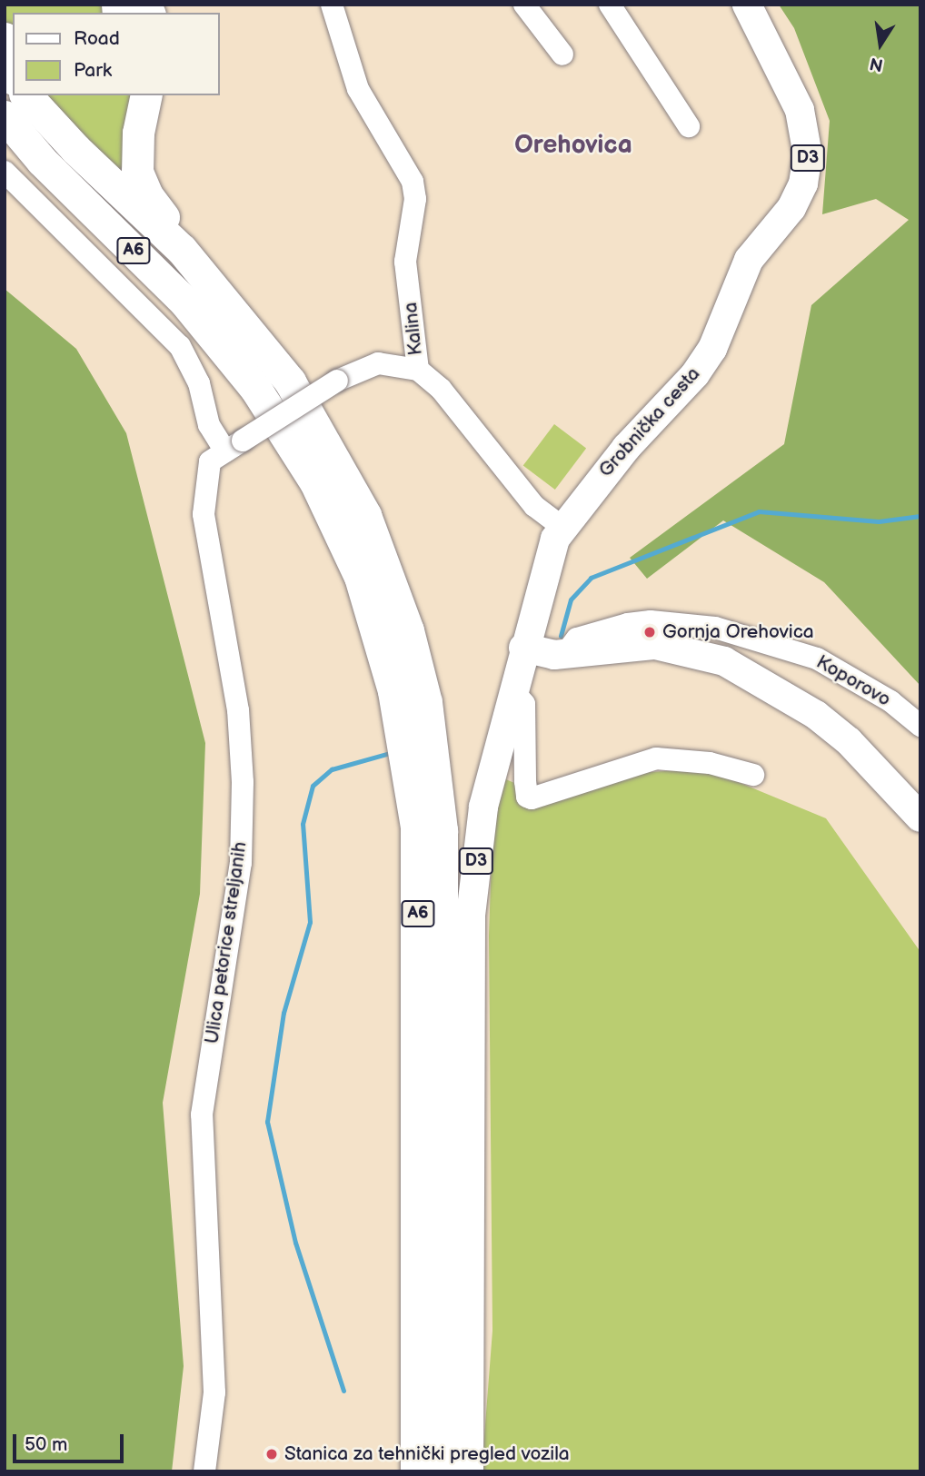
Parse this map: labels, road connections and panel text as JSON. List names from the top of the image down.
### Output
{
  "streets": {
    "highway": ["A6"],
    "main road": ["D3", "Grobnička cesta"],
    "street": ["Kalina", "Koporovo", "Ulica petorice streljanih"]
  },
  "crossings": [
    ["D3", "Kalina"],
    ["D3", "Grobnička cesta"],
    ["Kalina", "Grobnička cesta"],
    ["Kalina", "Ulica petorice streljanih"]
  ],
  "districts": ["Orehovica"],
  "places": ["Gornja Orehovica", "Stanica za tehnički pregled vozila"],
  "legend": ["Road", "Park"],
  "scale_bar": "50 m",
  "north": "bottom"
}
